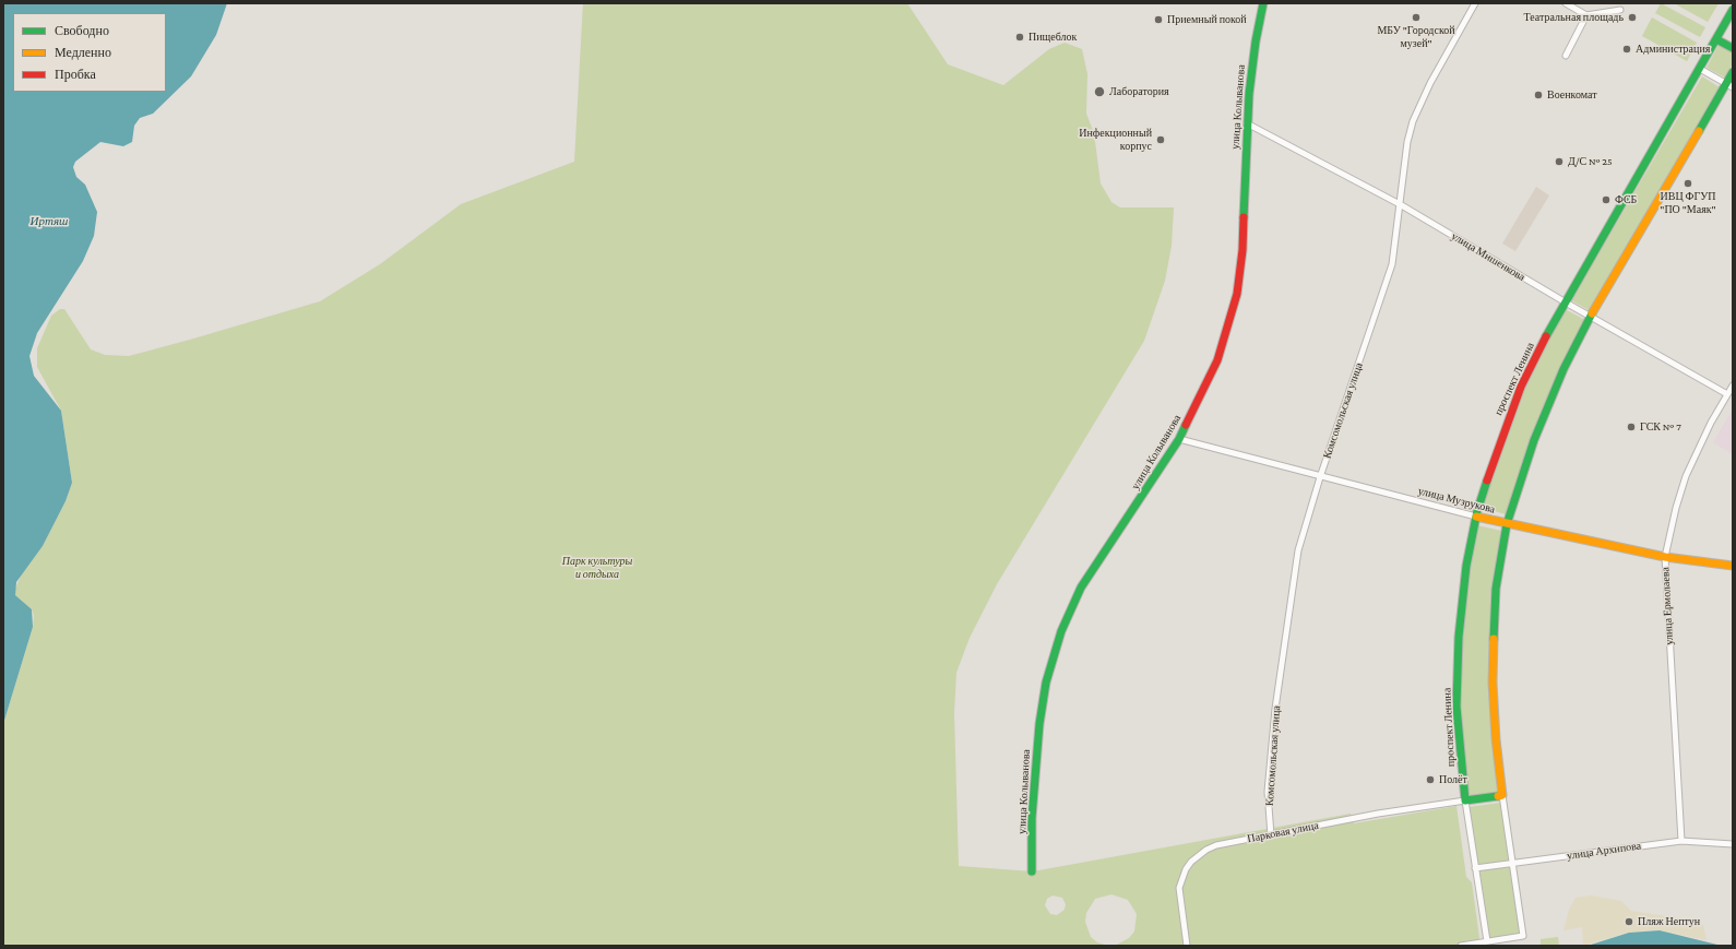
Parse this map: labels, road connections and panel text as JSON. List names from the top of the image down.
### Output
{
  "streets": {
    "street": [
      "улица Колыванова",
      "улица Мишенкова",
      "проспект Ленина",
      "Комсомольская улица",
      "улица Музрукова",
      "улица Ермолаева",
      "Парковая улица",
      "улица Архипова"
    ]
  },
  "crossings": [
    ["улица Колыванова", "улица Мишенкова"],
    ["улица Колыванова", "улица Музрукова"],
    ["улица Мишенкова", "проспект Ленина"],
    ["улица Мишенкова", "Комсомольская улица"],
    ["улица Мишенкова", "улица Ермолаева"],
    ["проспект Ленина", "улица Музрукова"],
    ["проспект Ленина", "Парковая улица"],
    ["проспект Ленина", "улица Архипова"],
    ["Комсомольская улица", "улица Музрукова"],
    ["Комсомольская улица", "Парковая улица"],
    ["улица Музрукова", "улица Ермолаева"],
    ["улица Ермолаева", "улица Архипова"]
  ],
  "water": ["Иртяш"],
  "parks": ["Парк культуры и отдыха"],
  "places": [
    "МБУ \"Городской музей\"",
    "Театральная площадь",
    "Приемный покой",
    "Пищеблок",
    "Администрация",
    "Лаборатория",
    "Военкомат",
    "Инфекционный корпус",
    "Д/С № 25",
    "ИВЦ ФГУП \"ПО \"Маяк\"",
    "ФСБ",
    "ГСК № 7",
    "Полёт",
    "Пляж Нептун"
  ],
  "legend": ["Свободно", "Медленно", "Пробка"]
}
